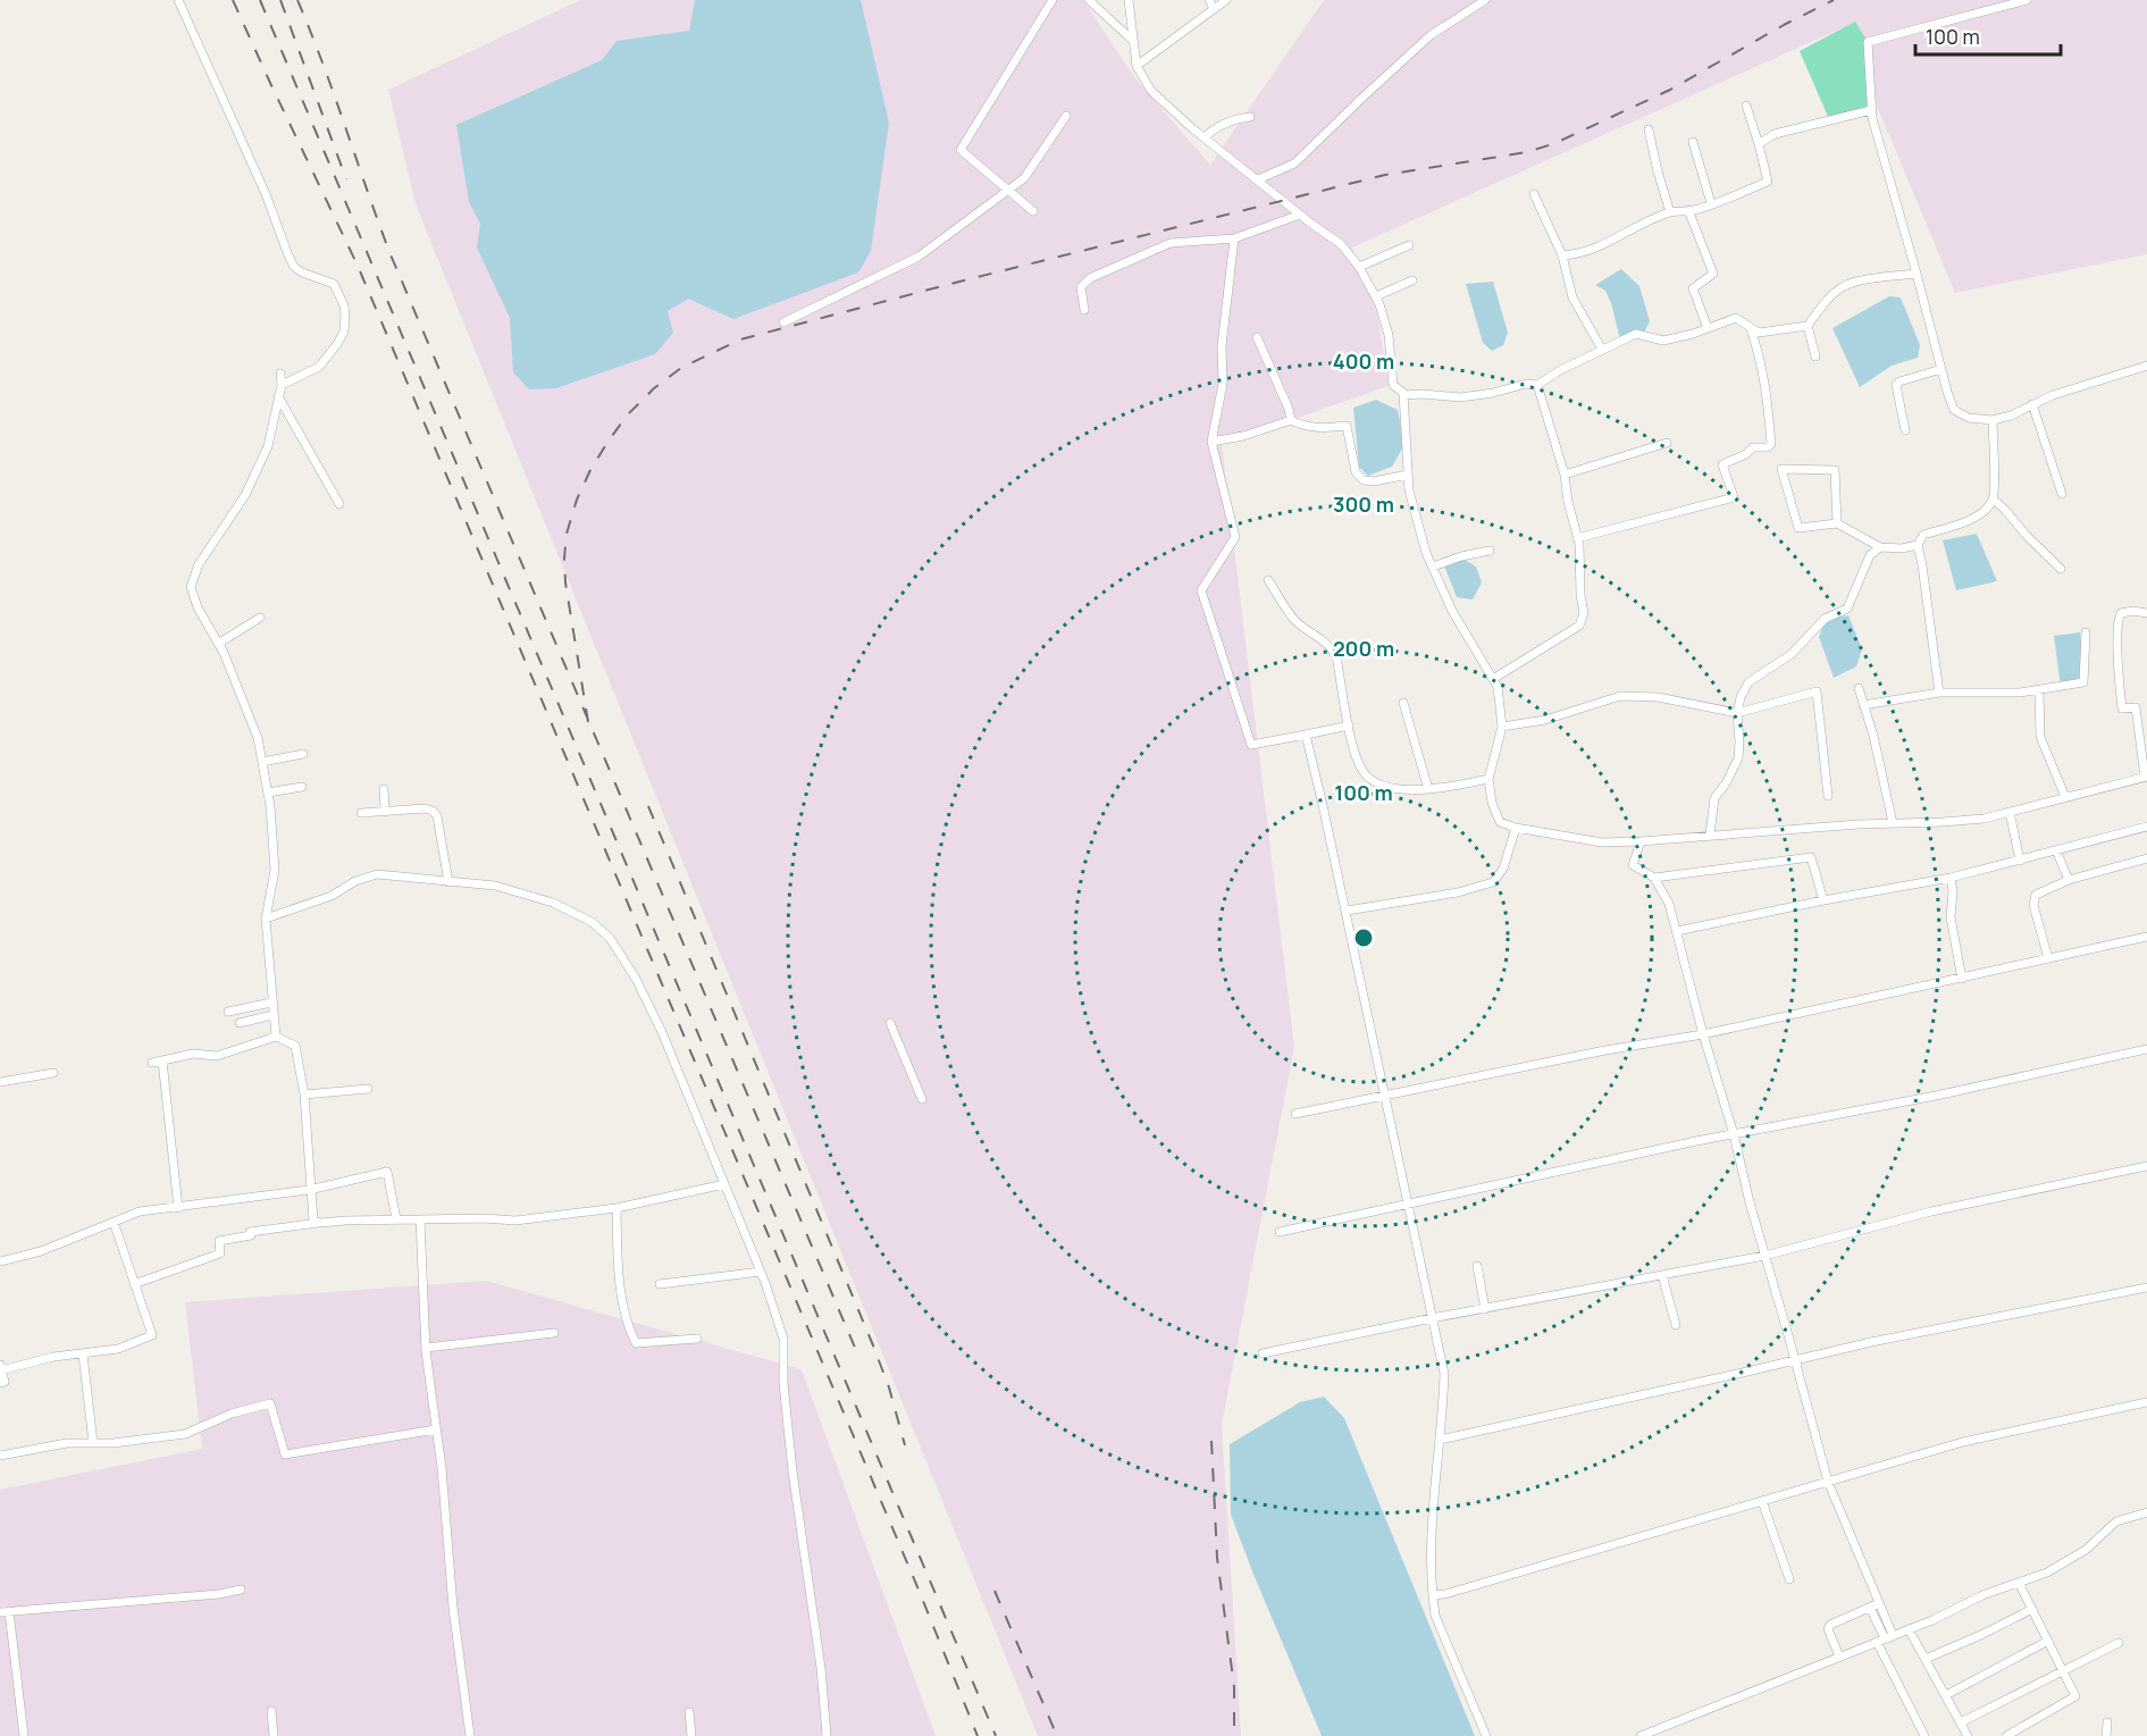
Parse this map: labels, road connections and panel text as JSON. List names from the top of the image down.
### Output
{
  "scale_bar": "100 m",
  "rings": [
    "400 m",
    "300 m",
    "200 m",
    "100 m"
  ]
}
